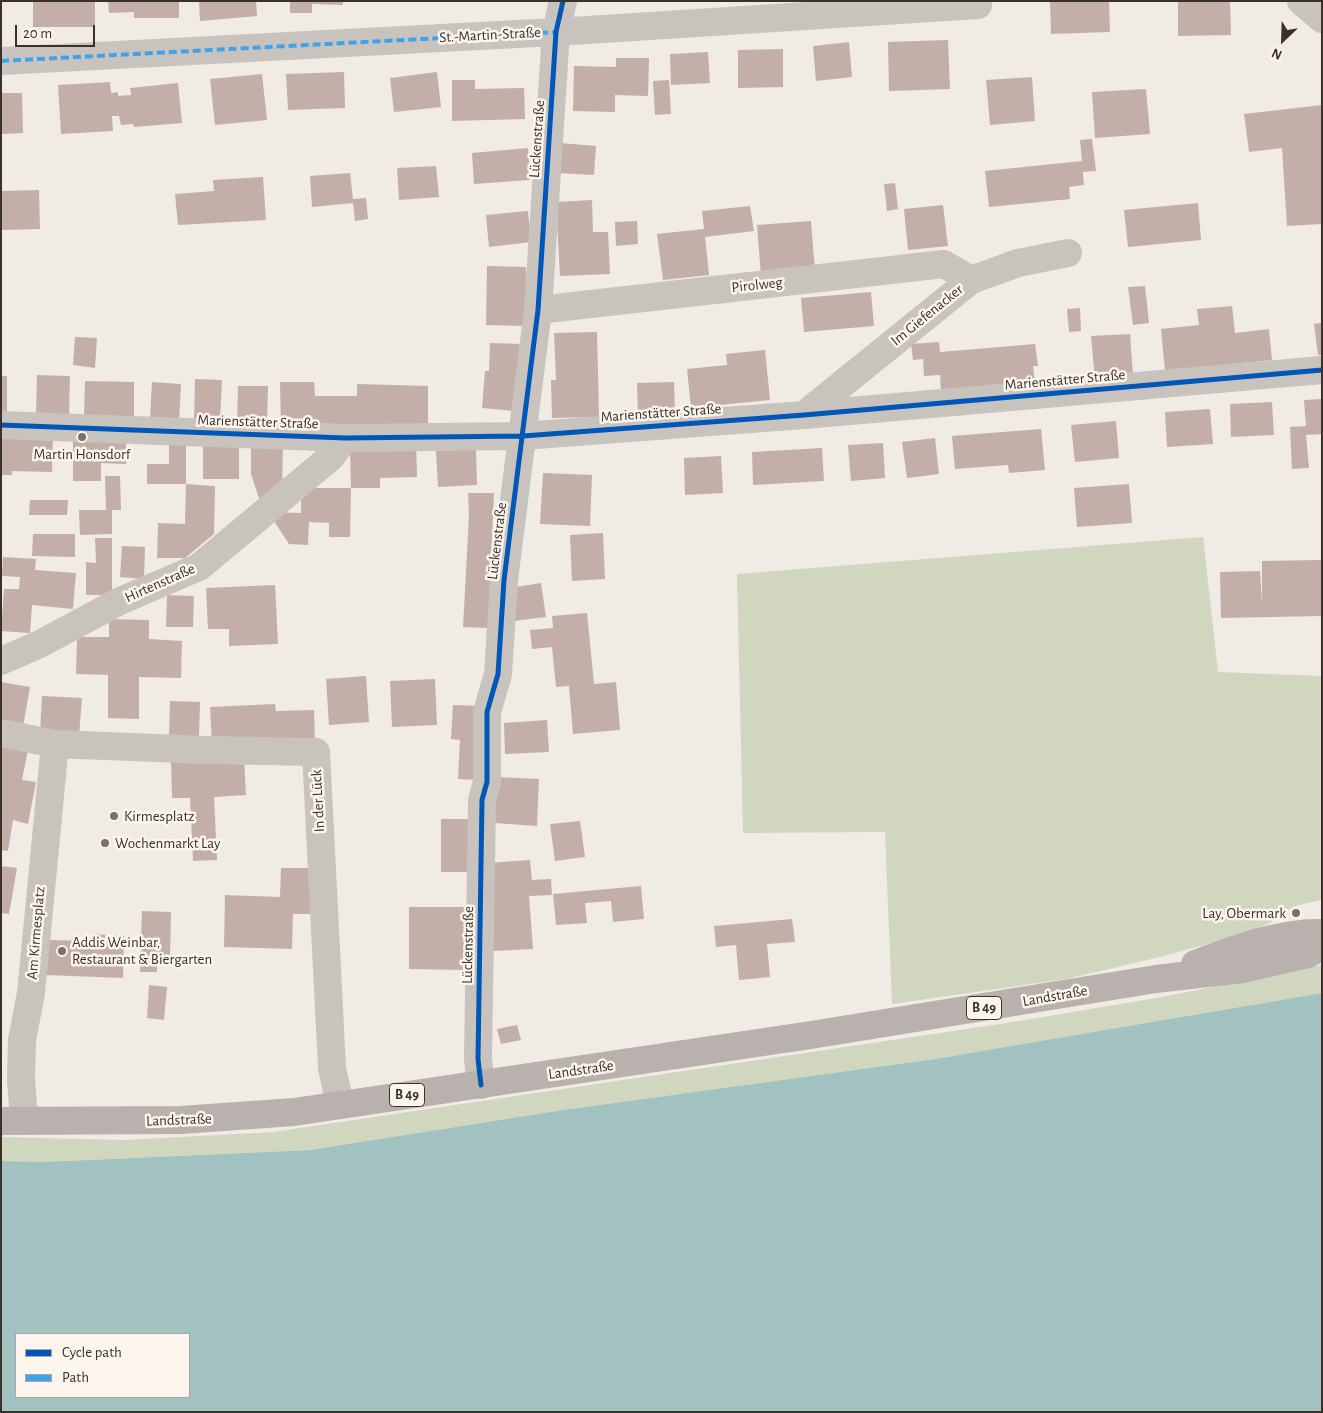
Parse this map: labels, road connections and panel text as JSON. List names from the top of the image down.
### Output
{
  "streets": {
    "main road": ["Landstraße", "B 49"],
    "street": [
      "St.-Martin-Straße",
      "Lückenstraße",
      "Pirolweg",
      "Im Giefenacker",
      "Marienstätter Straße",
      "Hirtenstraße",
      "In der Lück",
      "Am Kirmesplatz"
    ]
  },
  "crossings": [
    ["St.-Martin-Straße", "Lückenstraße"],
    ["Lückenstraße", "Pirolweg"],
    ["Lückenstraße", "Marienstätter Straße"],
    ["Lückenstraße", "Landstraße"],
    ["Pirolweg", "Im Giefenacker"],
    ["Im Giefenacker", "Marienstätter Straße"],
    ["Marienstätter Straße", "Hirtenstraße"],
    ["In der Lück", "Am Kirmesplatz"],
    ["In der Lück", "Landstraße"],
    ["Am Kirmesplatz", "Landstraße"]
  ],
  "places": [
    "Martin Honsdorf",
    "Kirmesplatz",
    "Wochenmarkt Lay",
    "Lay, Obermark",
    "Addis Weinbar, Restaurant & Biergarten"
  ],
  "legend": ["Cycle path", "Path"],
  "scale_bar": "20 m",
  "north": "bottom left"
}
